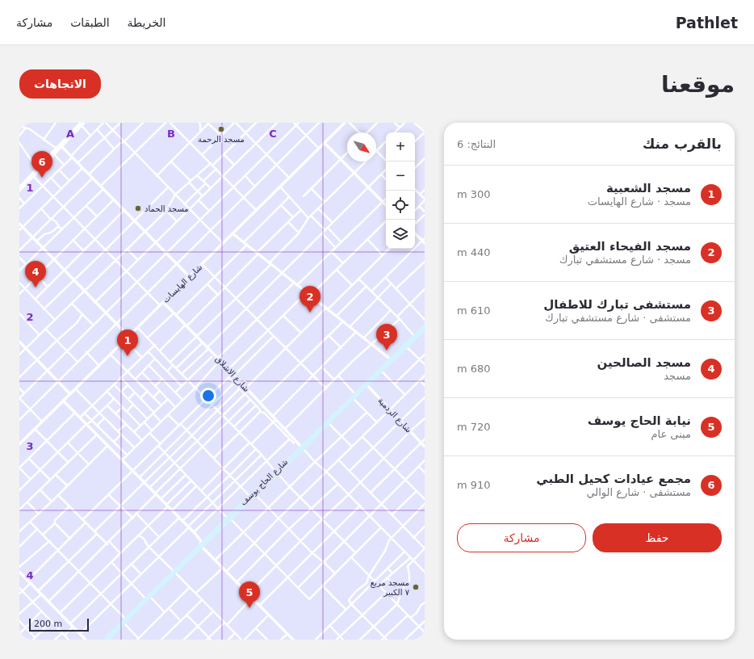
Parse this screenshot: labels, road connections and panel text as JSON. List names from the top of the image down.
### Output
{
  "streets": {
    "main road": ["شارع الحاج يوسف"],
    "street": ["شارع الهايسات", "شارع الاشلاق", "شارع الردمية"]
  },
  "crossings": [
    ["شارع الهايسات", "شارع الاشلاق"],
    ["شارع الاشلاق", "شارع الحاج يوسف"],
    ["شارع الردمية", "شارع الحاج يوسف"]
  ],
  "places": ["مسجد الرحمة", "مسجد الحماد", "مسجد مربع ٧ الكبير"],
  "scale_bar": "200 m",
  "north": "bottom right",
  "page": {
    "header": "Pathlet",
    "nav": ["الخريطة", "الطبقات", "مشاركة"],
    "buttons": [
      "الاتجاهات",
      ["حفظ", "مشاركة"]
    ],
    "title": "موقعنا",
    "heading": ["بالقرب منك", "النتائج: 6"],
    "map_buttons": ["+", "−"],
    "pins": [
      "6",
      "4",
      "2",
      "3",
      "1",
      "5"
    ],
    "list": [
      {
        "mark": "1",
        "name": "مسجد الشعبية",
        "note": "مسجد · شارع الهايسات",
        "value": "300 m"
      },
      {
        "mark": "2",
        "name": "مسجد الفيحاء العتيق",
        "note": "مسجد · شارع مستشفي تبارك",
        "value": "440 m"
      },
      {
        "mark": "3",
        "name": "مستشفى تبارك للاطفال",
        "note": "مستشفى · شارع مستشفي تبارك",
        "value": "610 m"
      },
      {
        "mark": "4",
        "name": "مسجد الصالحين",
        "note": "مسجد",
        "value": "680 m"
      },
      {
        "mark": "5",
        "name": "نيابة الحاج يوسف",
        "note": "مبنى عام",
        "value": "720 m"
      },
      {
        "mark": "6",
        "name": "مجمع عيادات كحيل الطبي",
        "note": "مستشفى · شارع الوالي",
        "value": "910 m"
      }
    ],
    "scale": "200 m"
  },
  "grid": {
    "columns": ["A", "B", "C"],
    "rows": [
      "1",
      "2",
      "3",
      "4"
    ]
  }
}
